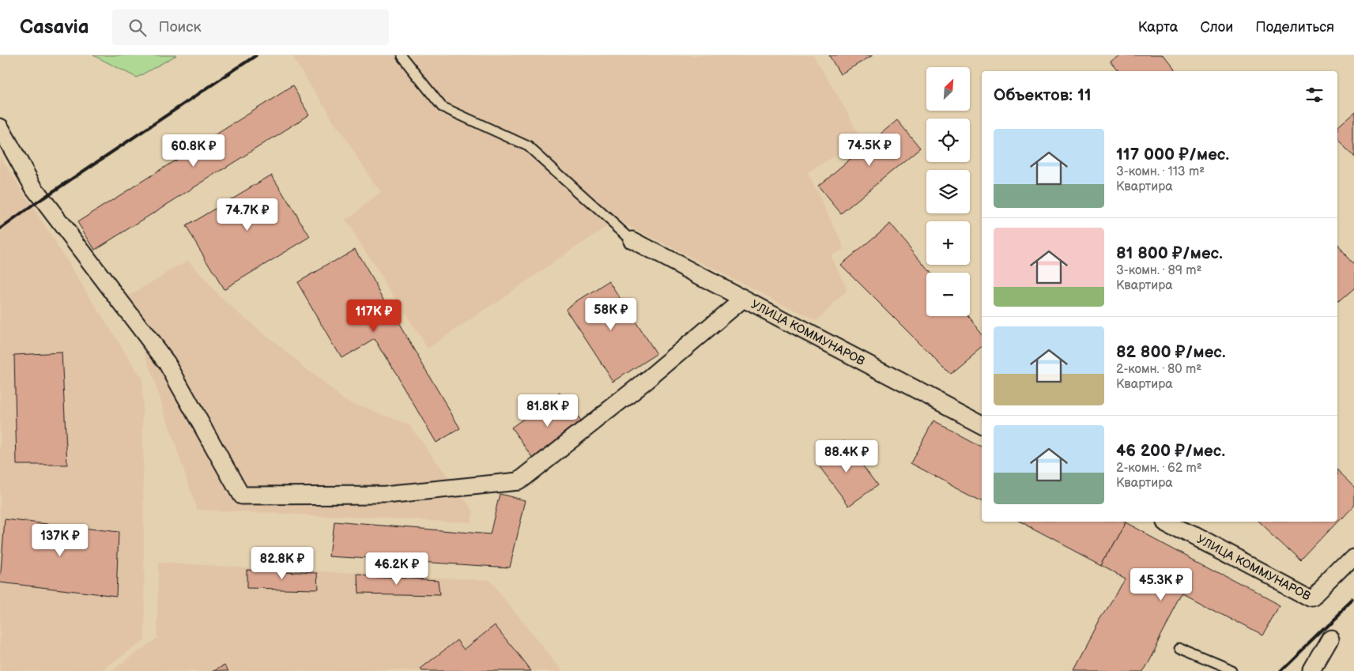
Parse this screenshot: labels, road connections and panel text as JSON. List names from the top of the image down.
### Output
{
  "streets": {
    "street": ["УЛИЦА КОММУНАРОВ"]
  },
  "north": "top right",
  "page": {
    "header": "Casavia",
    "search": "Поиск",
    "nav": ["Карта", "Слои", "Поделиться"],
    "map_buttons": ["+", "−"],
    "heading": "Объектов: 11",
    "list": [
      {
        "name": "117 000 ₽/мес.",
        "note": "3-комн. · 113 m² · Квартира"
      },
      {
        "name": "81 800 ₽/мес.",
        "note": "3-комн. · 89 m² · Квартира"
      },
      {
        "name": "82 800 ₽/мес.",
        "note": "2-комн. · 80 m² · Квартира"
      },
      {
        "name": "46 200 ₽/мес.",
        "note": "2-комн. · 62 m² · Квартира"
      }
    ],
    "price": [
      "74.5K ₽",
      "60.8K ₽",
      "74.7K ₽",
      "58K ₽",
      "117K ₽",
      "81.8K ₽",
      "88.4K ₽",
      "137K ₽",
      "82.8K ₽",
      "46.2K ₽",
      "45.3K ₽"
    ]
  }
}
